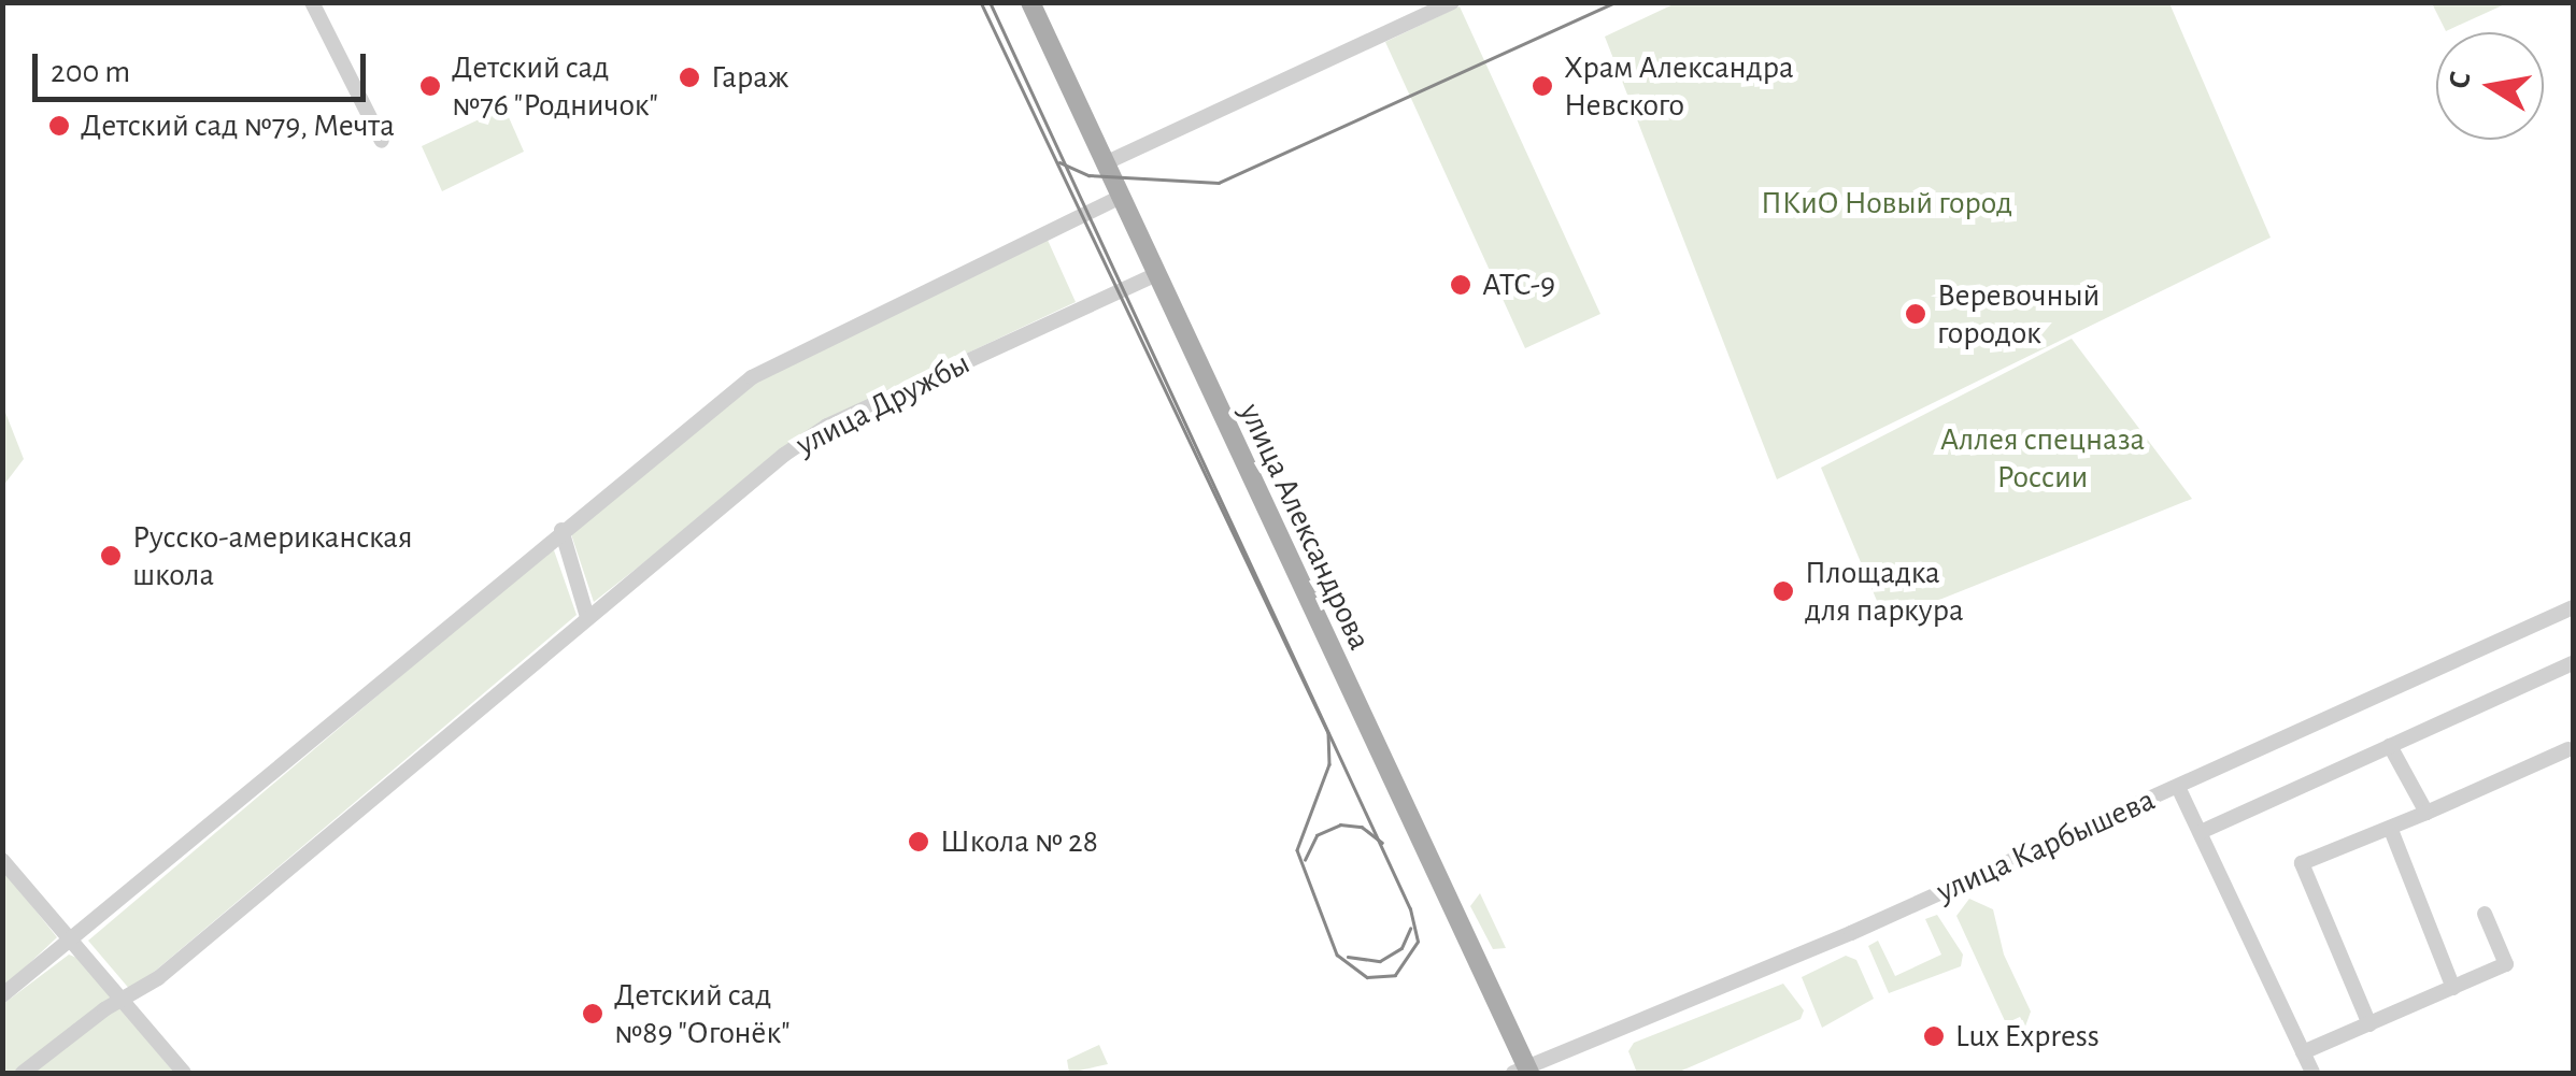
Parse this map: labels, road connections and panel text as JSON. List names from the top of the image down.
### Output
{
  "streets": {
    "main road": ["улица Александрова"],
    "street": ["улица Дружбы", "улица Карбышева"]
  },
  "crossings": [
    ["улица Дружбы", "улица Александрова"],
    ["улица Александрова", "улица Карбышева"]
  ],
  "parks": ["ПКиО Новый город", "Аллея спецназа России"],
  "places": [
    "Гараж",
    "Детский сад №76 \"Родничок\"",
    "Храм Александра Невского",
    "Детский сад №79, Мечта",
    "АТС-9",
    "Веревочный городок",
    "Русско-американская школа",
    "Площадка для паркура",
    "Школа № 28",
    "Детский сад №89 \"Огонёк\"",
    "Lux Express"
  ],
  "scale_bar": "200 m",
  "north": "left"
}
